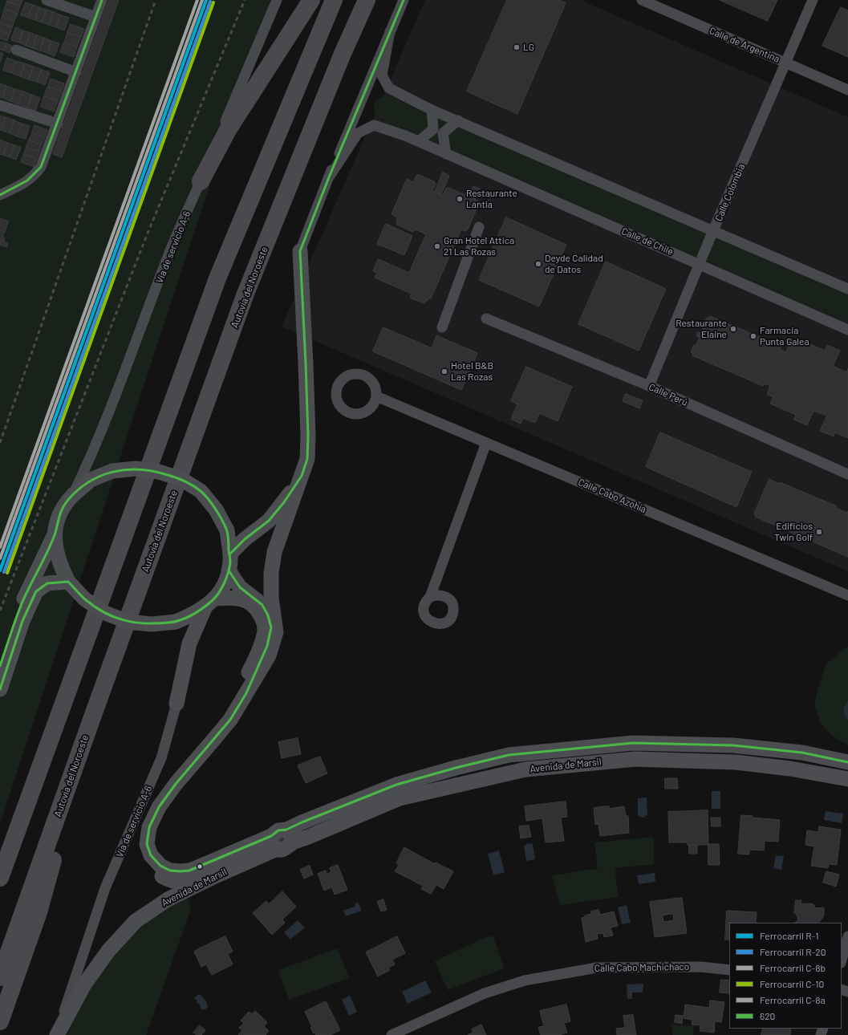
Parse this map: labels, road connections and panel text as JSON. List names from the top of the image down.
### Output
{
  "streets": {
    "highway": ["Autovía del Noroeste"],
    "street": [
      "Calle de Argentina",
      "Calle Colombia",
      "Calle de Chile",
      "Vía de servicio A-6",
      "Calle Perú",
      "Calle Cabo Azohía",
      "Avenida de Marsil",
      "Calle Cabo Machichaco"
    ]
  },
  "crossings": [
    ["Calle de Argentina", "Calle Colombia"],
    ["Calle Colombia", "Calle de Chile"],
    ["Calle Colombia", "Calle Perú"],
    ["Calle de Chile", "Vía de servicio A-6"],
    ["Vía de servicio A-6", "Avenida de Marsil"]
  ],
  "places": [
    "LG",
    "Restaurante Lantia",
    "Gran Hotel Attica 21 Las Rozas",
    "Deyde Calidad de Datos",
    "Restaurante Elaine",
    "Farmacia Punta Galea",
    "Hotel B&B Las Rozas",
    "Edificios Twin Golf"
  ],
  "lines": [
    "rail line R-1",
    "rail line C-8b",
    "rail line C-8a",
    "transit line 620",
    "rail line R-20",
    "rail line C-10"
  ],
  "legend": [
    "Ferrocarril R-1",
    "Ferrocarril R-20",
    "Ferrocarril C-8b",
    "Ferrocarril C-10",
    "Ferrocarril C-8a",
    "620"
  ]
}
